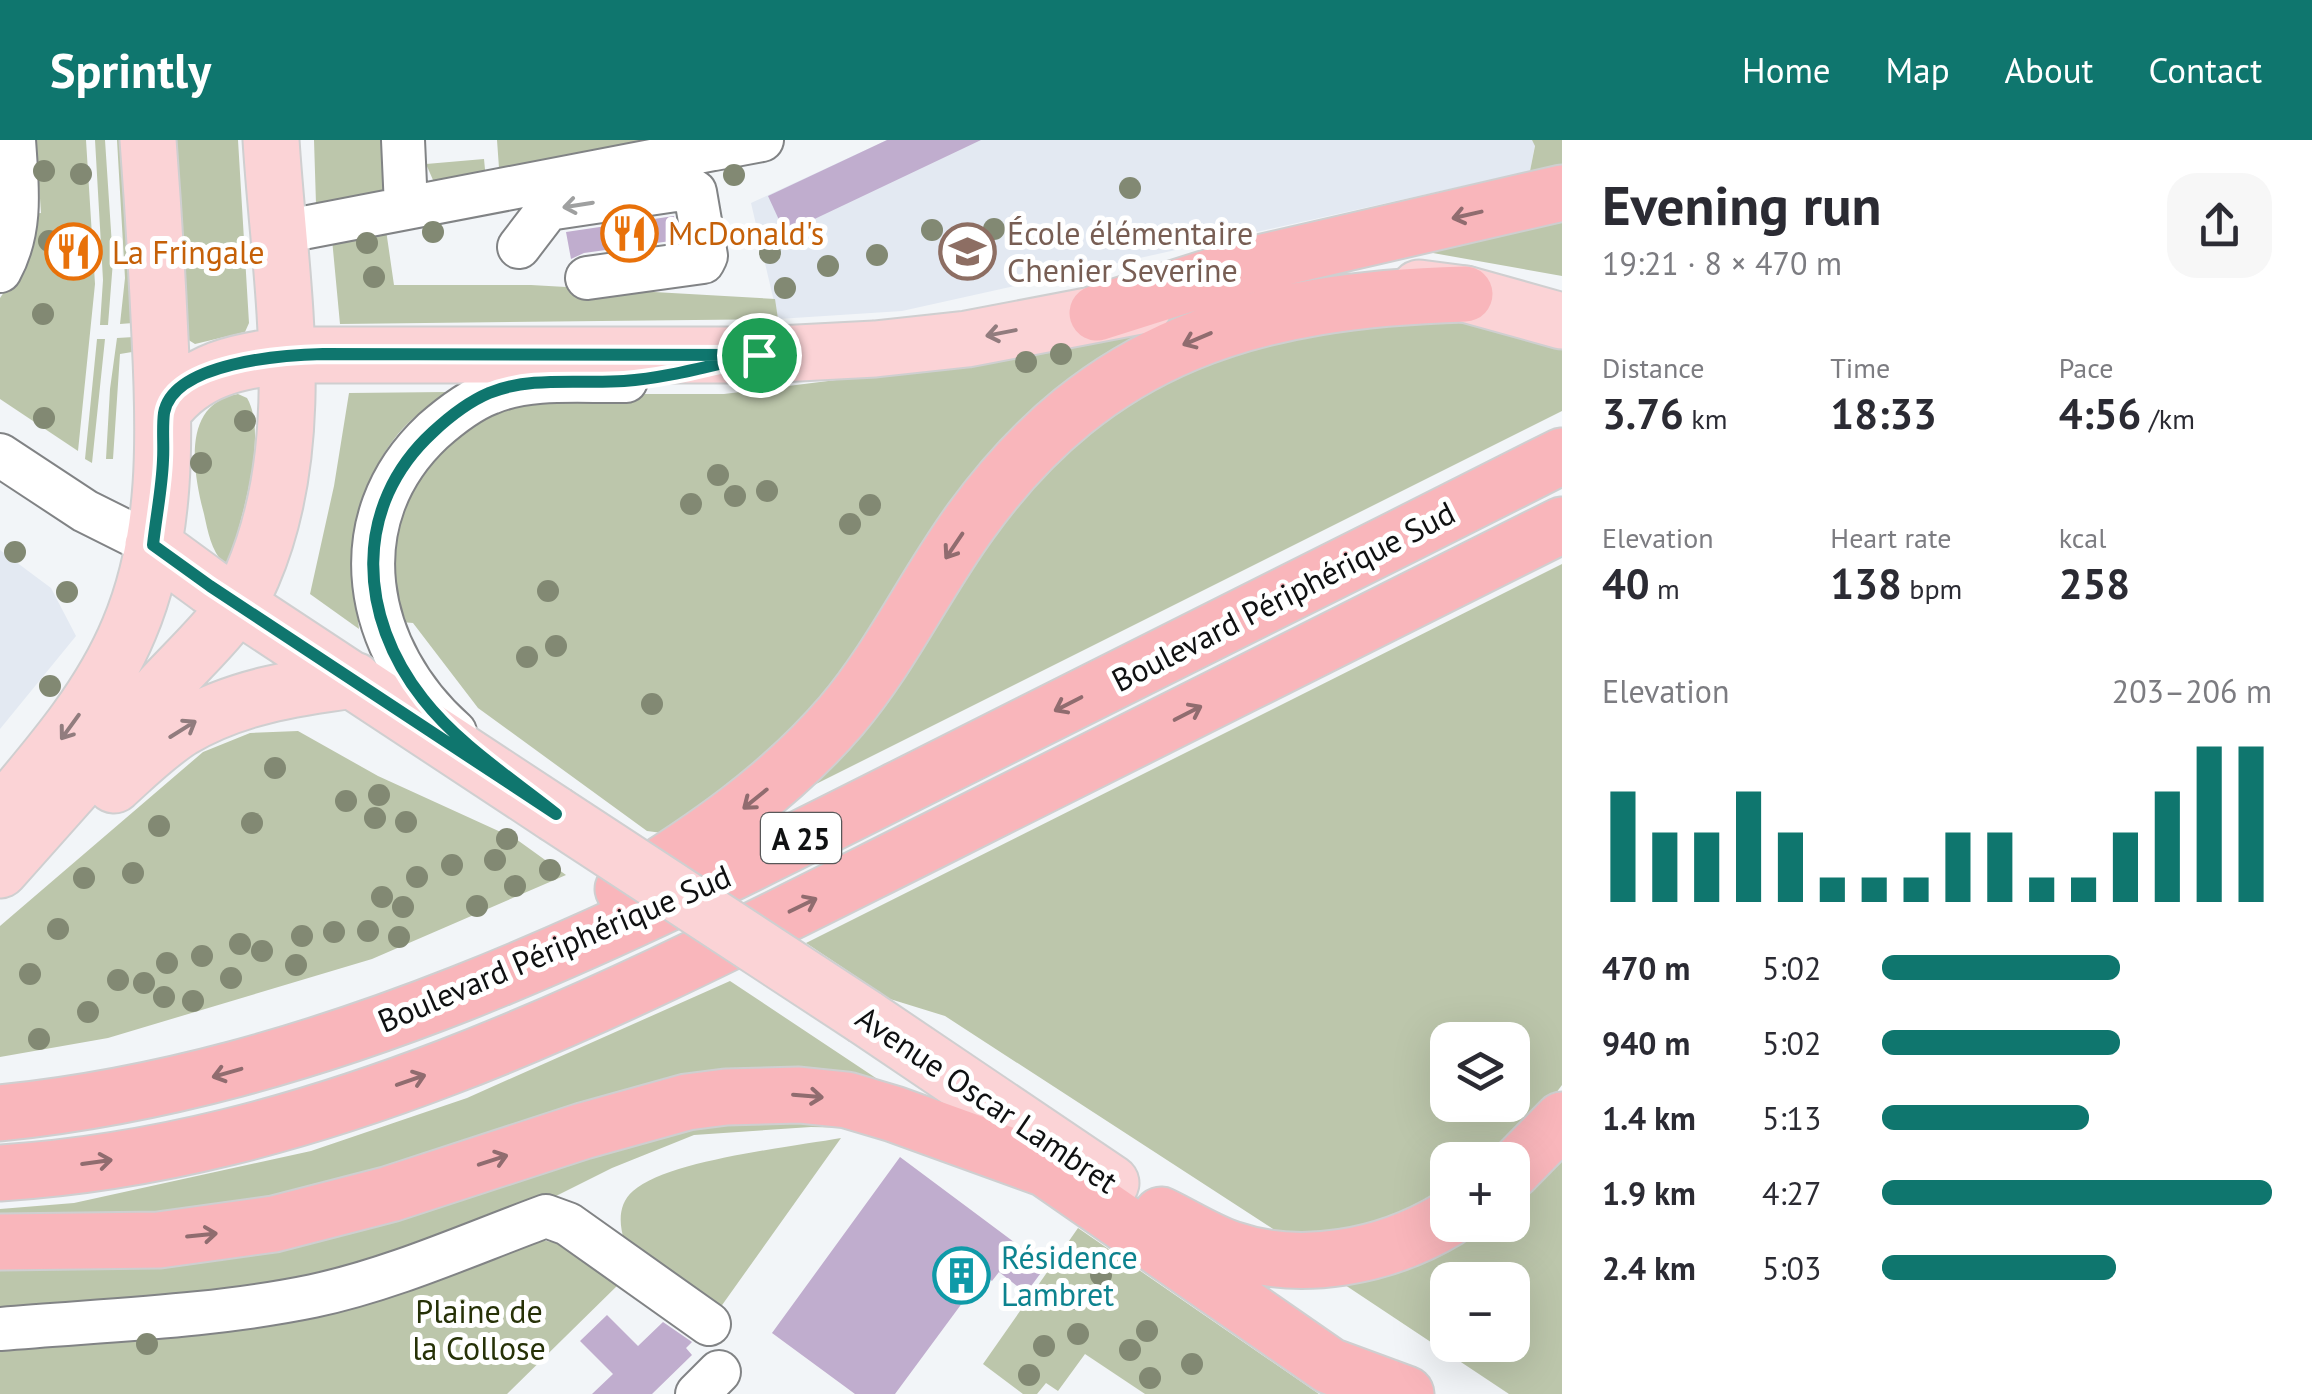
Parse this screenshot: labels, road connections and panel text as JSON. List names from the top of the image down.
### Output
{
  "streets": {
    "highway": ["Boulevard Périphérique Sud", "A 25"],
    "main road": ["Avenue Oscar Lambret"]
  },
  "parks": ["Plaine de la Collose"],
  "places": {
    "restaurant": ["McDonald's", "La Fringale"],
    "school or university": ["École élémentaire Chenier Severine"],
    "building": ["Résidence Lambret"]
  },
  "page": {
    "header": "Sprintly",
    "nav": [
      "Home",
      "Map",
      "About",
      "Contact"
    ],
    "heading": ["Evening run", "19:21 · 8 × 470 m"],
    "stats": [
      ["Distance", "3.76 km"],
      ["Time", "18:33"],
      ["Pace", "4:56 /km"],
      ["Elevation", "40 m"],
      ["Heart rate", "138 bpm"],
      ["kcal", "258"]
    ],
    "chart": ["Elevation", "203–206 m"],
    "list": [
      {
        "name": "470 m",
        "note": "5:02"
      },
      {
        "name": "940 m",
        "note": "5:02"
      },
      {
        "name": "1.4 km",
        "note": "5:13"
      },
      {
        "name": "1.9 km",
        "note": "4:27"
      },
      {
        "name": "2.4 km",
        "note": "5:03"
      }
    ],
    "map_buttons": ["+", "−"]
  }
}
